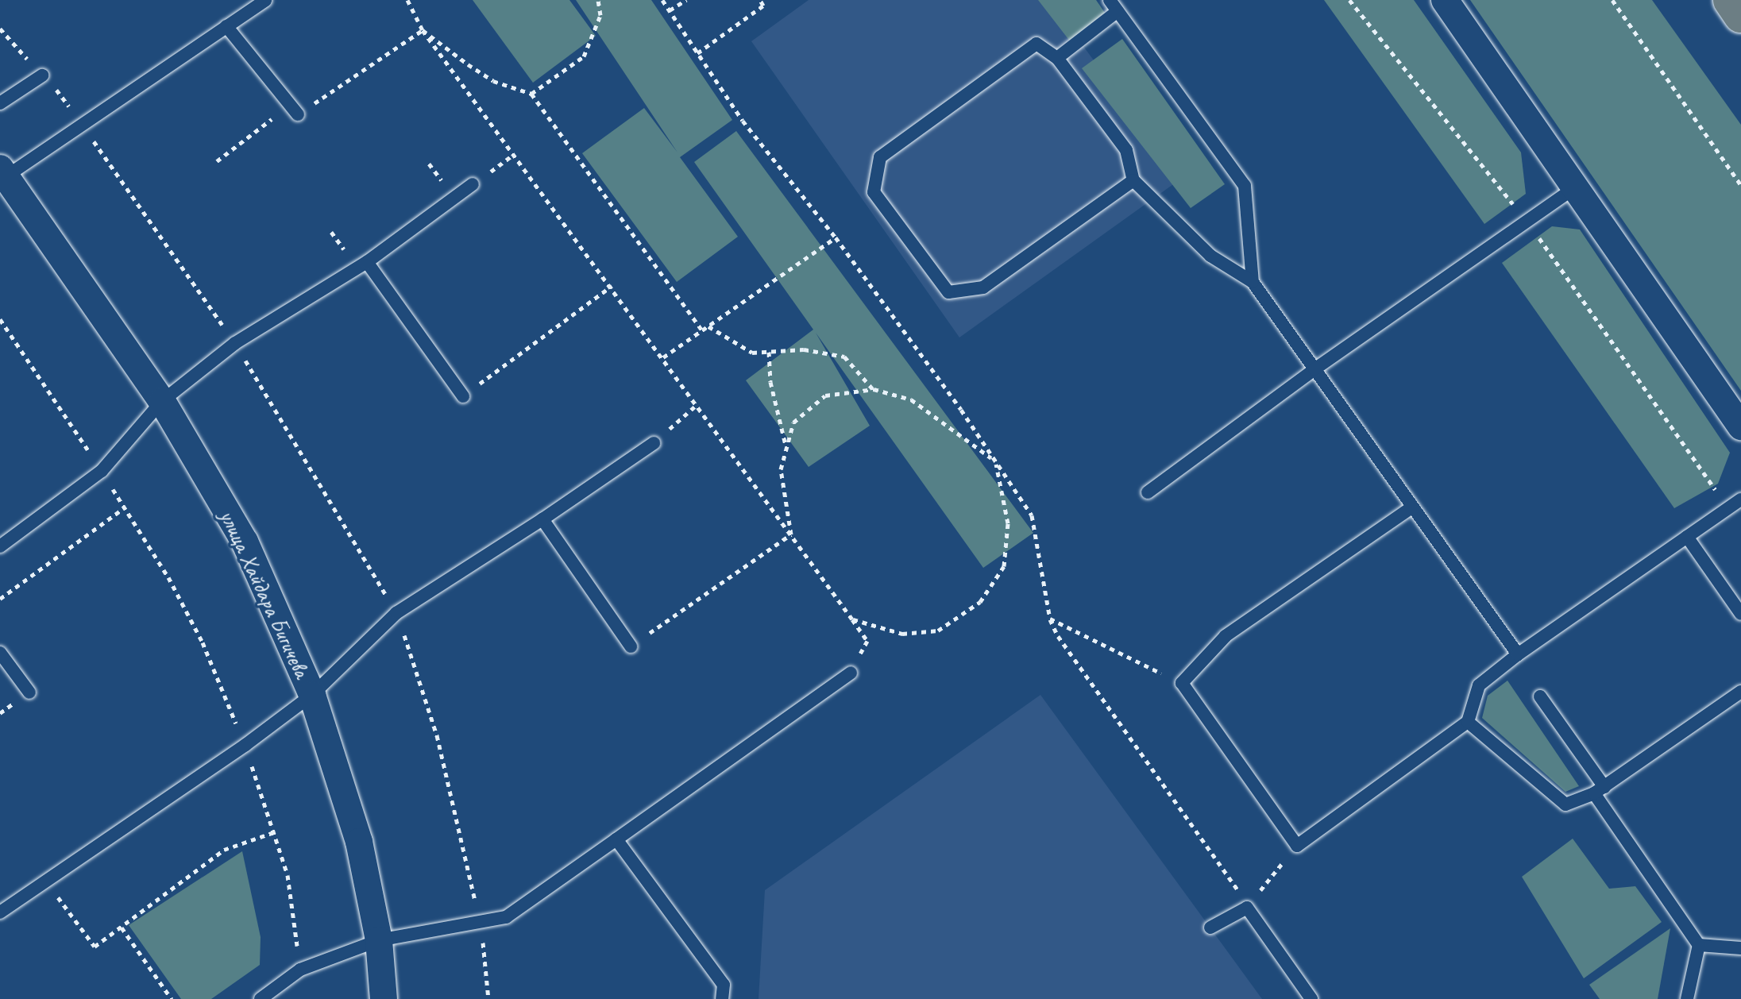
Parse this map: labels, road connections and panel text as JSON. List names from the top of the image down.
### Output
{
  "streets": {
    "street": ["улица Хайдара Бигичева"]
  }
}
